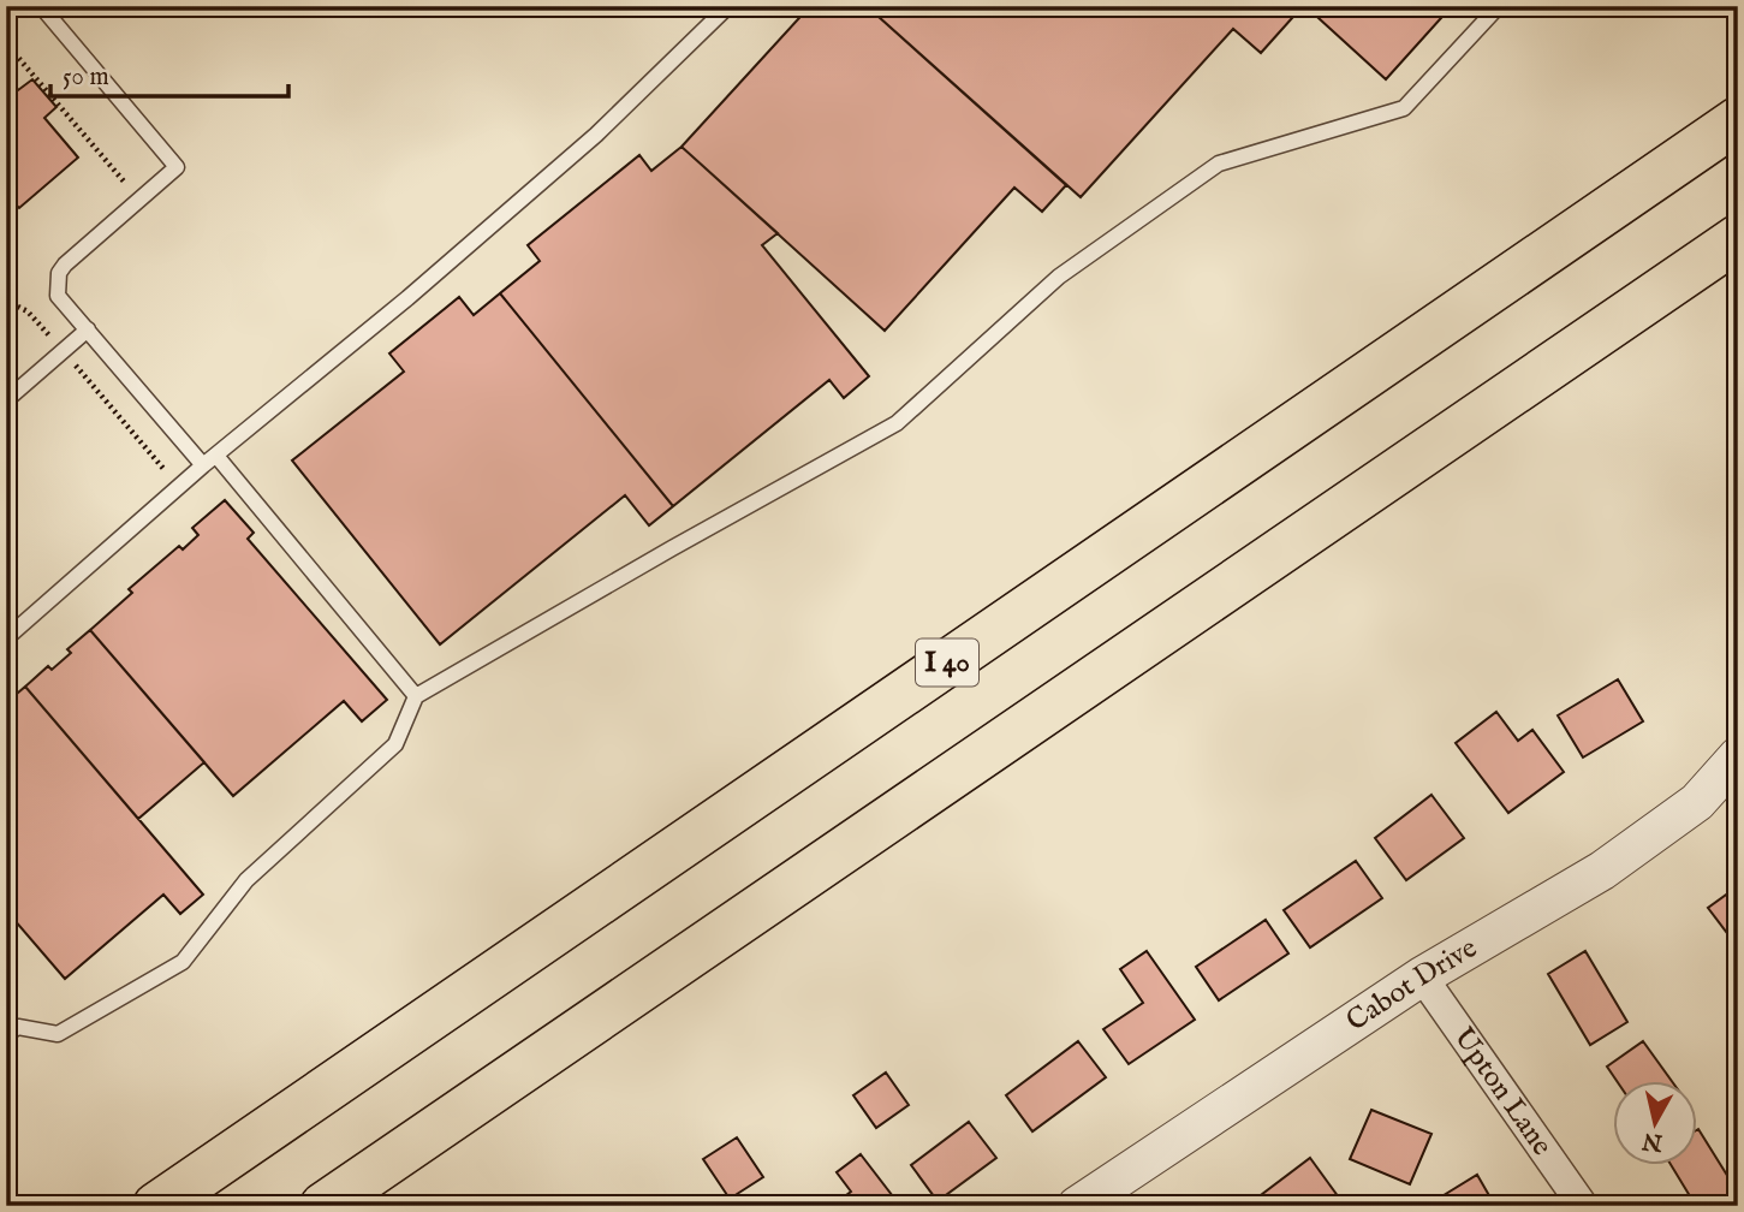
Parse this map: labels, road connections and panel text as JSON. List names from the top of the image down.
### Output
{
  "streets": {
    "highway": ["I 40"],
    "street": ["Cabot Drive", "Upton Lane"]
  },
  "crossings": [
    ["Cabot Drive", "Upton Lane"]
  ],
  "scale_bar": "50 m",
  "north": "bottom"
}
